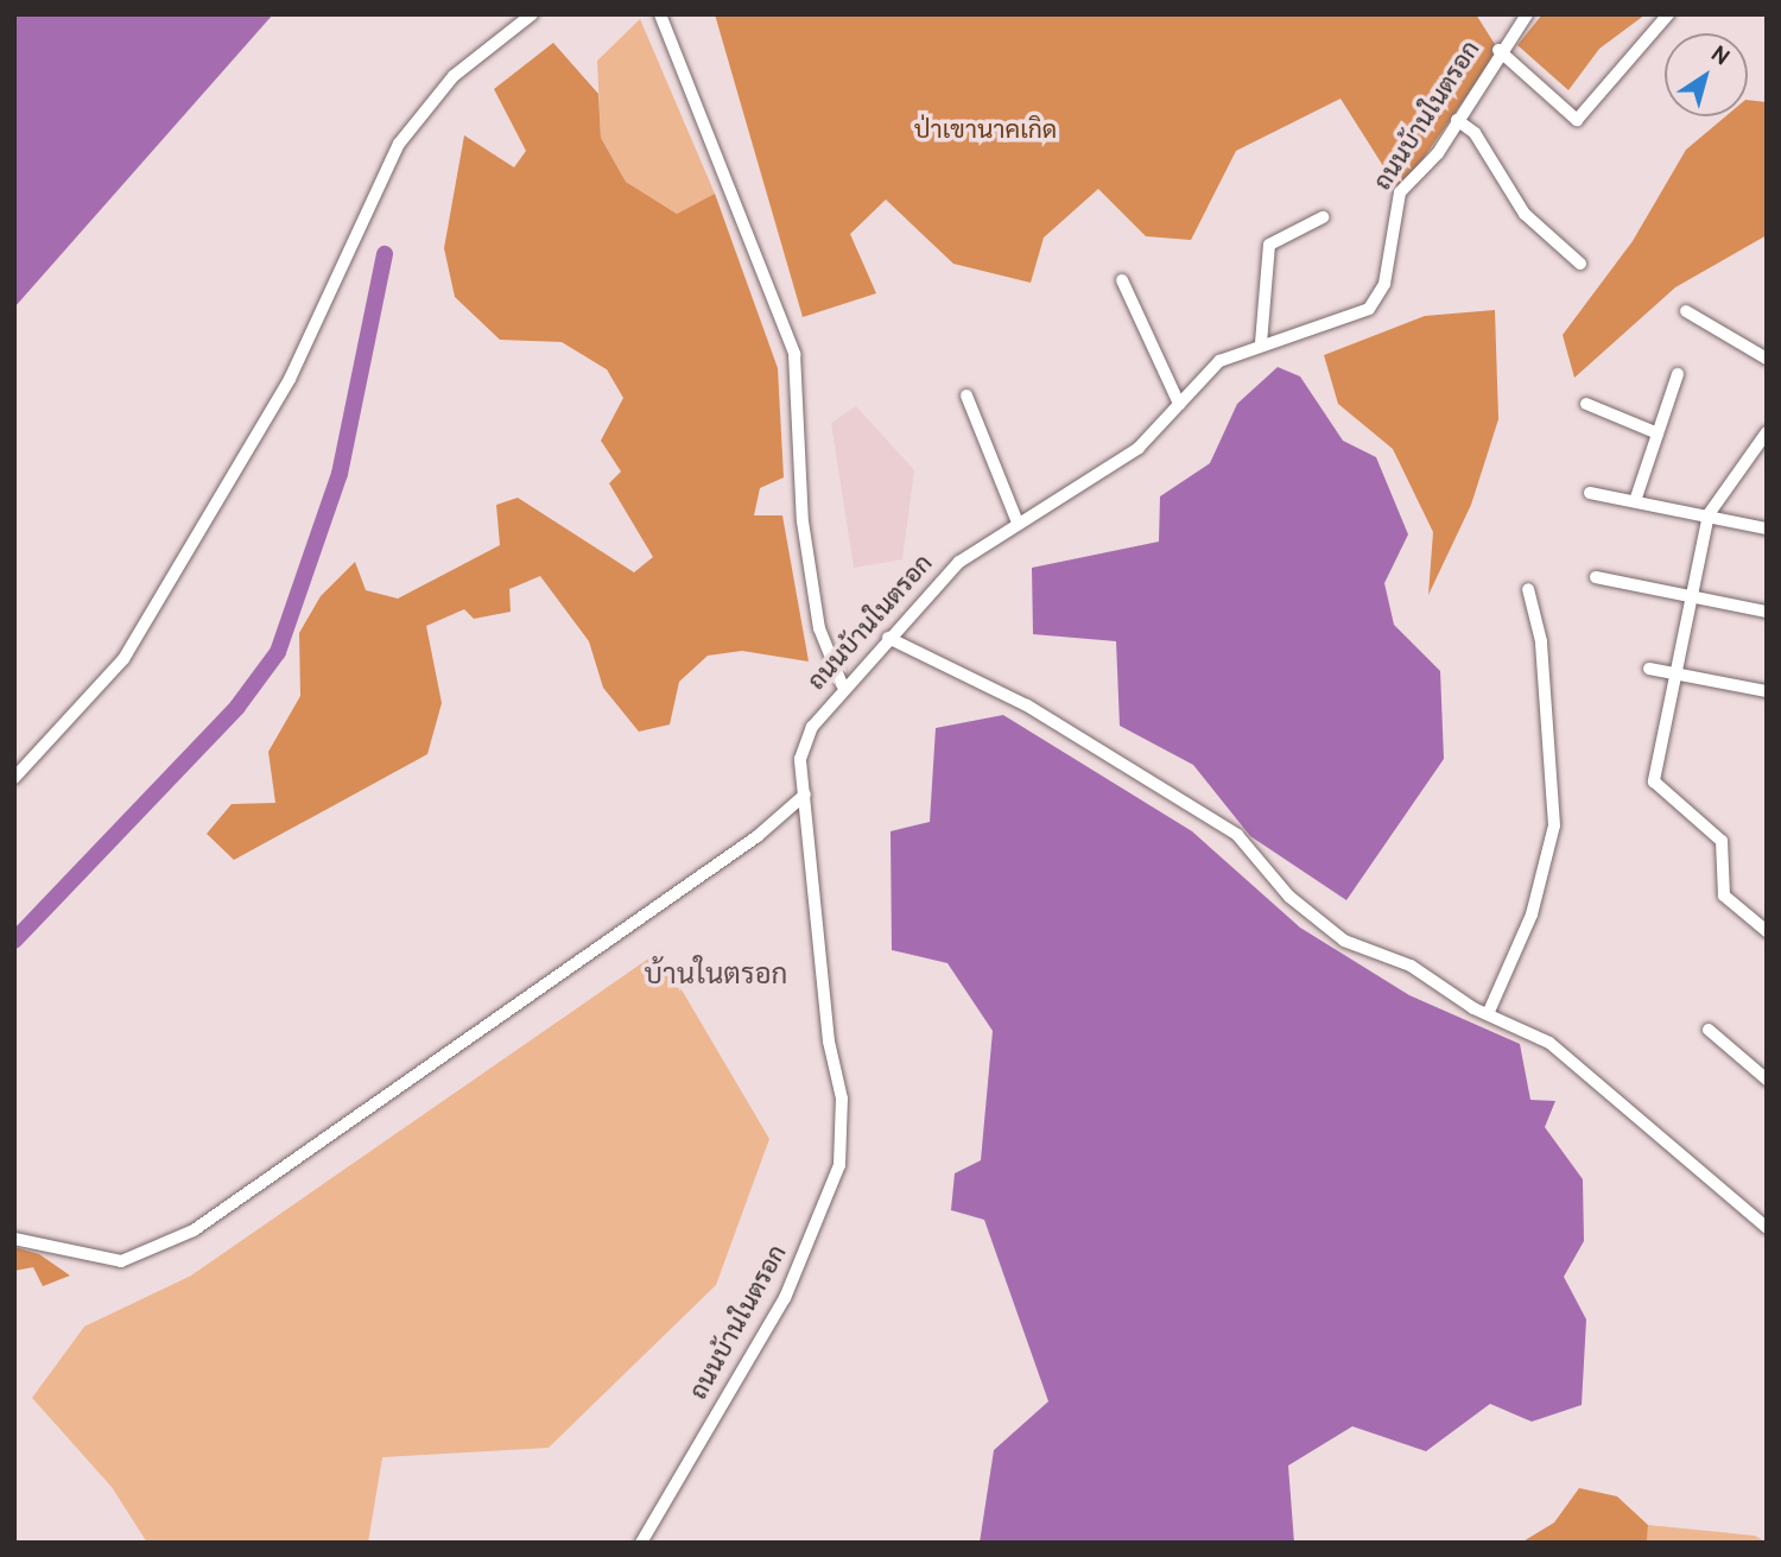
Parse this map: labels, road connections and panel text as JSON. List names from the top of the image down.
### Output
{
  "streets": {
    "street": ["ถนนบ้านในตรอก"]
  },
  "districts": ["บ้านในตรอก"],
  "parks": ["ป่าเขานาคเกิด"],
  "north": "top right"
}
